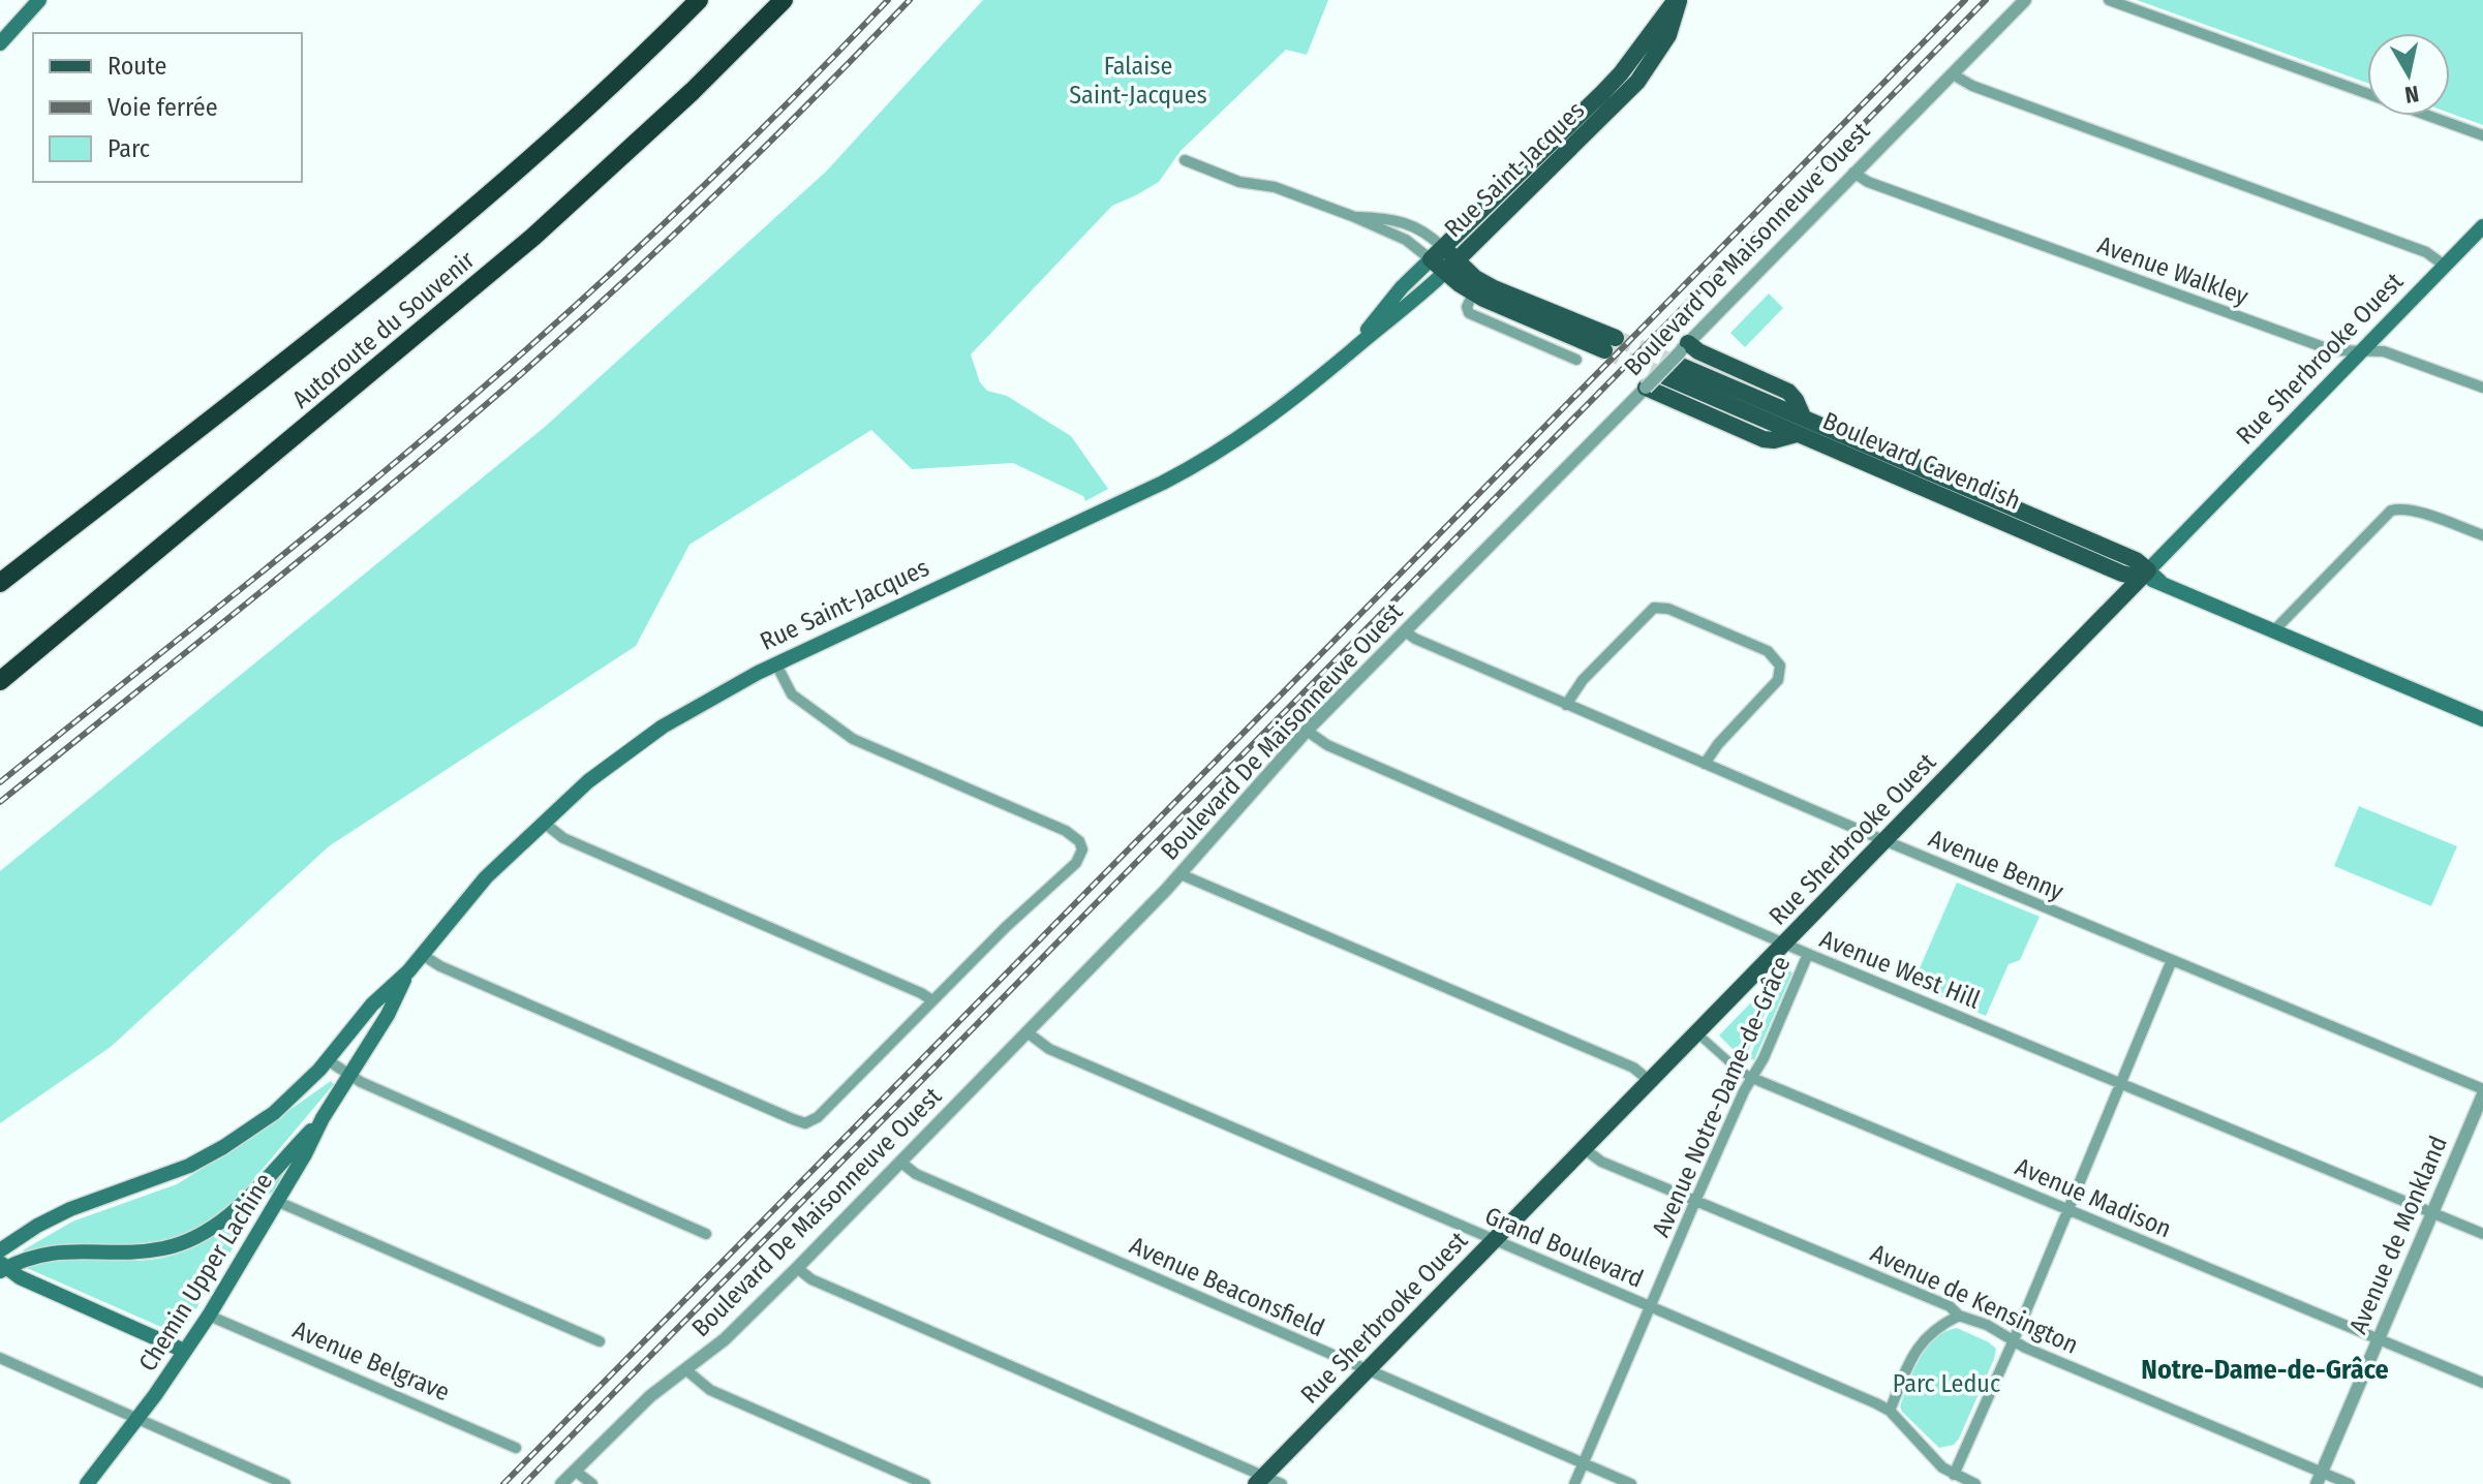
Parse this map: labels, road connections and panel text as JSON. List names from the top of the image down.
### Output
{
  "streets": {
    "highway": ["Autoroute du Souvenir"],
    "main road": [
      "Rue Saint-Jacques",
      "Rue Sherbrooke Ouest",
      "Boulevard Cavendish",
      "Chemin Upper Lachine"
    ],
    "street": [
      "Boulevard De Maisonneuve Ouest",
      "Avenue Walkley",
      "Avenue Benny",
      "Avenue West Hill",
      "Avenue Notre-Dame-de-Grâce",
      "Avenue Madison",
      "Avenue de Monkland",
      "Grand Boulevard",
      "Avenue Beaconsfield",
      "Avenue de Kensington",
      "Avenue Belgrave"
    ]
  },
  "crossings": [
    ["Rue Saint-Jacques", "Chemin Upper Lachine"],
    ["Boulevard De Maisonneuve Ouest", "Avenue Walkley"],
    ["Boulevard De Maisonneuve Ouest", "Boulevard Cavendish"],
    ["Boulevard De Maisonneuve Ouest", "Avenue Benny"],
    ["Boulevard De Maisonneuve Ouest", "Avenue West Hill"],
    ["Boulevard De Maisonneuve Ouest", "Grand Boulevard"],
    ["Boulevard De Maisonneuve Ouest", "Avenue Beaconsfield"],
    ["Avenue Walkley", "Rue Sherbrooke Ouest"],
    ["Rue Sherbrooke Ouest", "Boulevard Cavendish"],
    ["Rue Sherbrooke Ouest", "Avenue Benny"],
    ["Rue Sherbrooke Ouest", "Avenue West Hill"],
    ["Rue Sherbrooke Ouest", "Avenue Madison"],
    ["Rue Sherbrooke Ouest", "Grand Boulevard"],
    ["Rue Sherbrooke Ouest", "Avenue Beaconsfield"],
    ["Rue Sherbrooke Ouest", "Avenue de Kensington"],
    ["Avenue Benny", "Avenue de Monkland"],
    ["Avenue West Hill", "Avenue Notre-Dame-de-Grâce"],
    ["Avenue West Hill", "Avenue de Monkland"],
    ["Avenue Notre-Dame-de-Grâce", "Avenue Madison"],
    ["Avenue Notre-Dame-de-Grâce", "Grand Boulevard"],
    ["Avenue Notre-Dame-de-Grâce", "Avenue Beaconsfield"],
    ["Avenue Notre-Dame-de-Grâce", "Avenue de Kensington"],
    ["Avenue Madison", "Avenue de Monkland"],
    ["Avenue de Monkland", "Avenue de Kensington"],
    ["Chemin Upper Lachine", "Avenue Belgrave"]
  ],
  "districts": ["Notre-Dame-de-Grâce"],
  "parks": ["Falaise Saint-Jacques", "Parc Leduc"],
  "legend": ["Route", "Voie ferrée", "Parc"],
  "north": "bottom"
}
